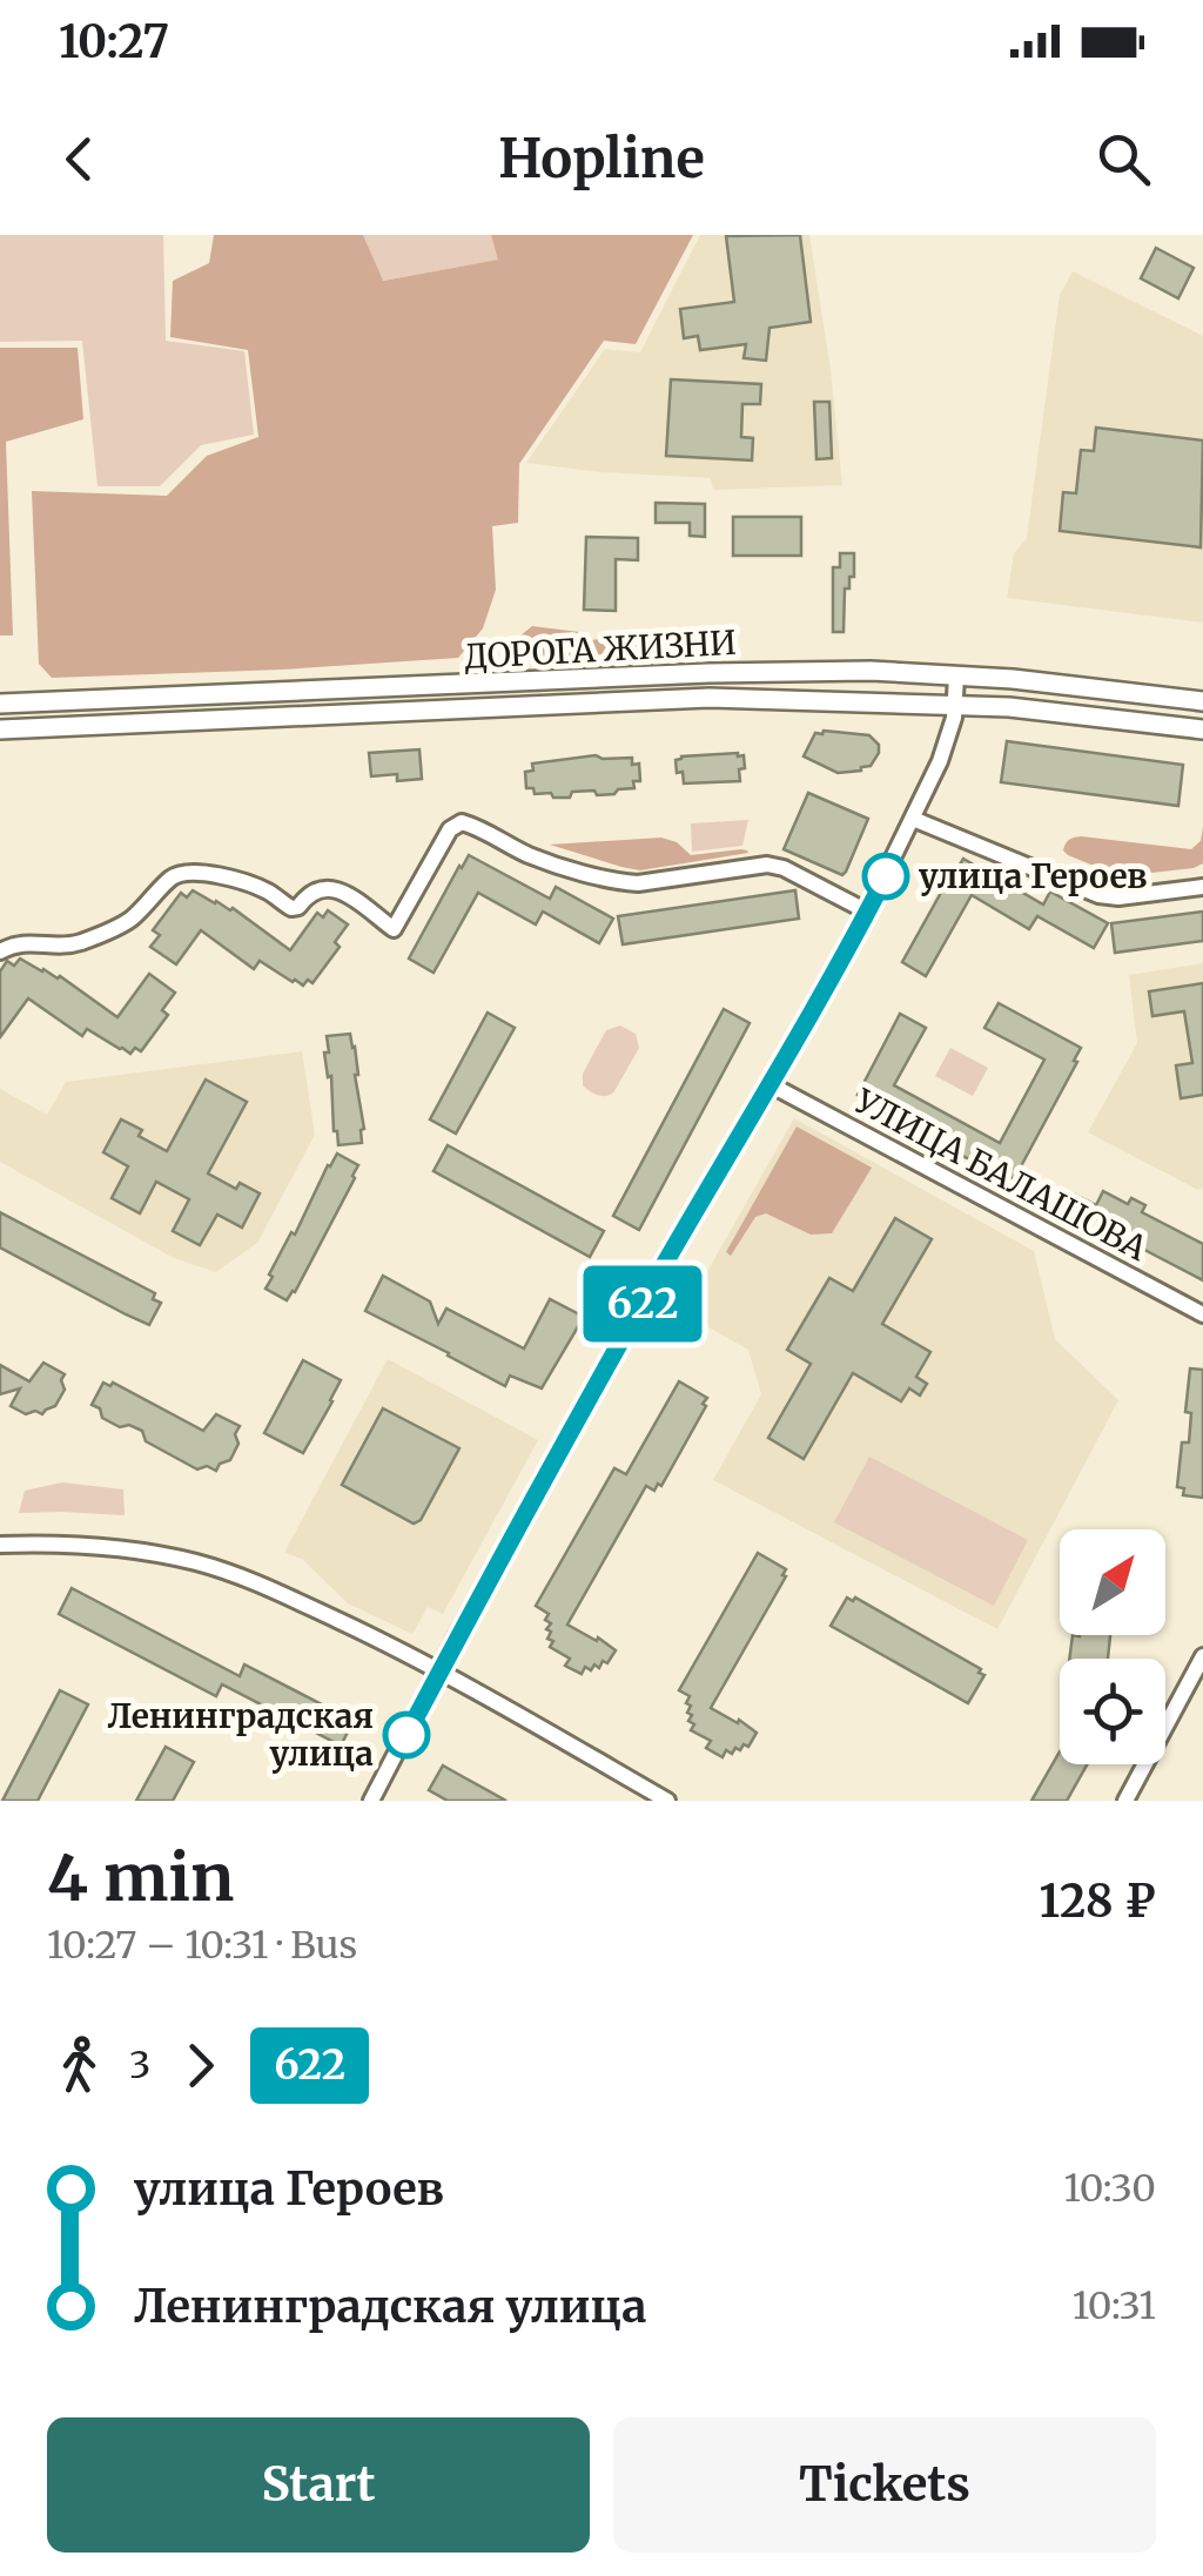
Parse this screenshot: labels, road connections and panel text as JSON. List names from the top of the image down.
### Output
{
  "streets": {
    "main road": ["ДОРОГА ЖИЗНИ"],
    "street": ["УЛИЦА БАЛАШОВА"]
  },
  "places": ["улица Героев", "Ленинградская улица"],
  "lines": ["bus line 622"],
  "north": "top right",
  "page": {
    "status": "10:27",
    "header": "Hopline",
    "on_map": "622",
    "heading": ["4 min", "10:27 – 10:31 · Bus", "128 ₽"],
    "legs": ["3", "622"],
    "list": [
      {
        "name": "улица Героев",
        "value": "10:30"
      },
      {
        "name": "Ленинградская улица",
        "value": "10:31"
      }
    ],
    "buttons": ["Start", "Tickets"]
  }
}
